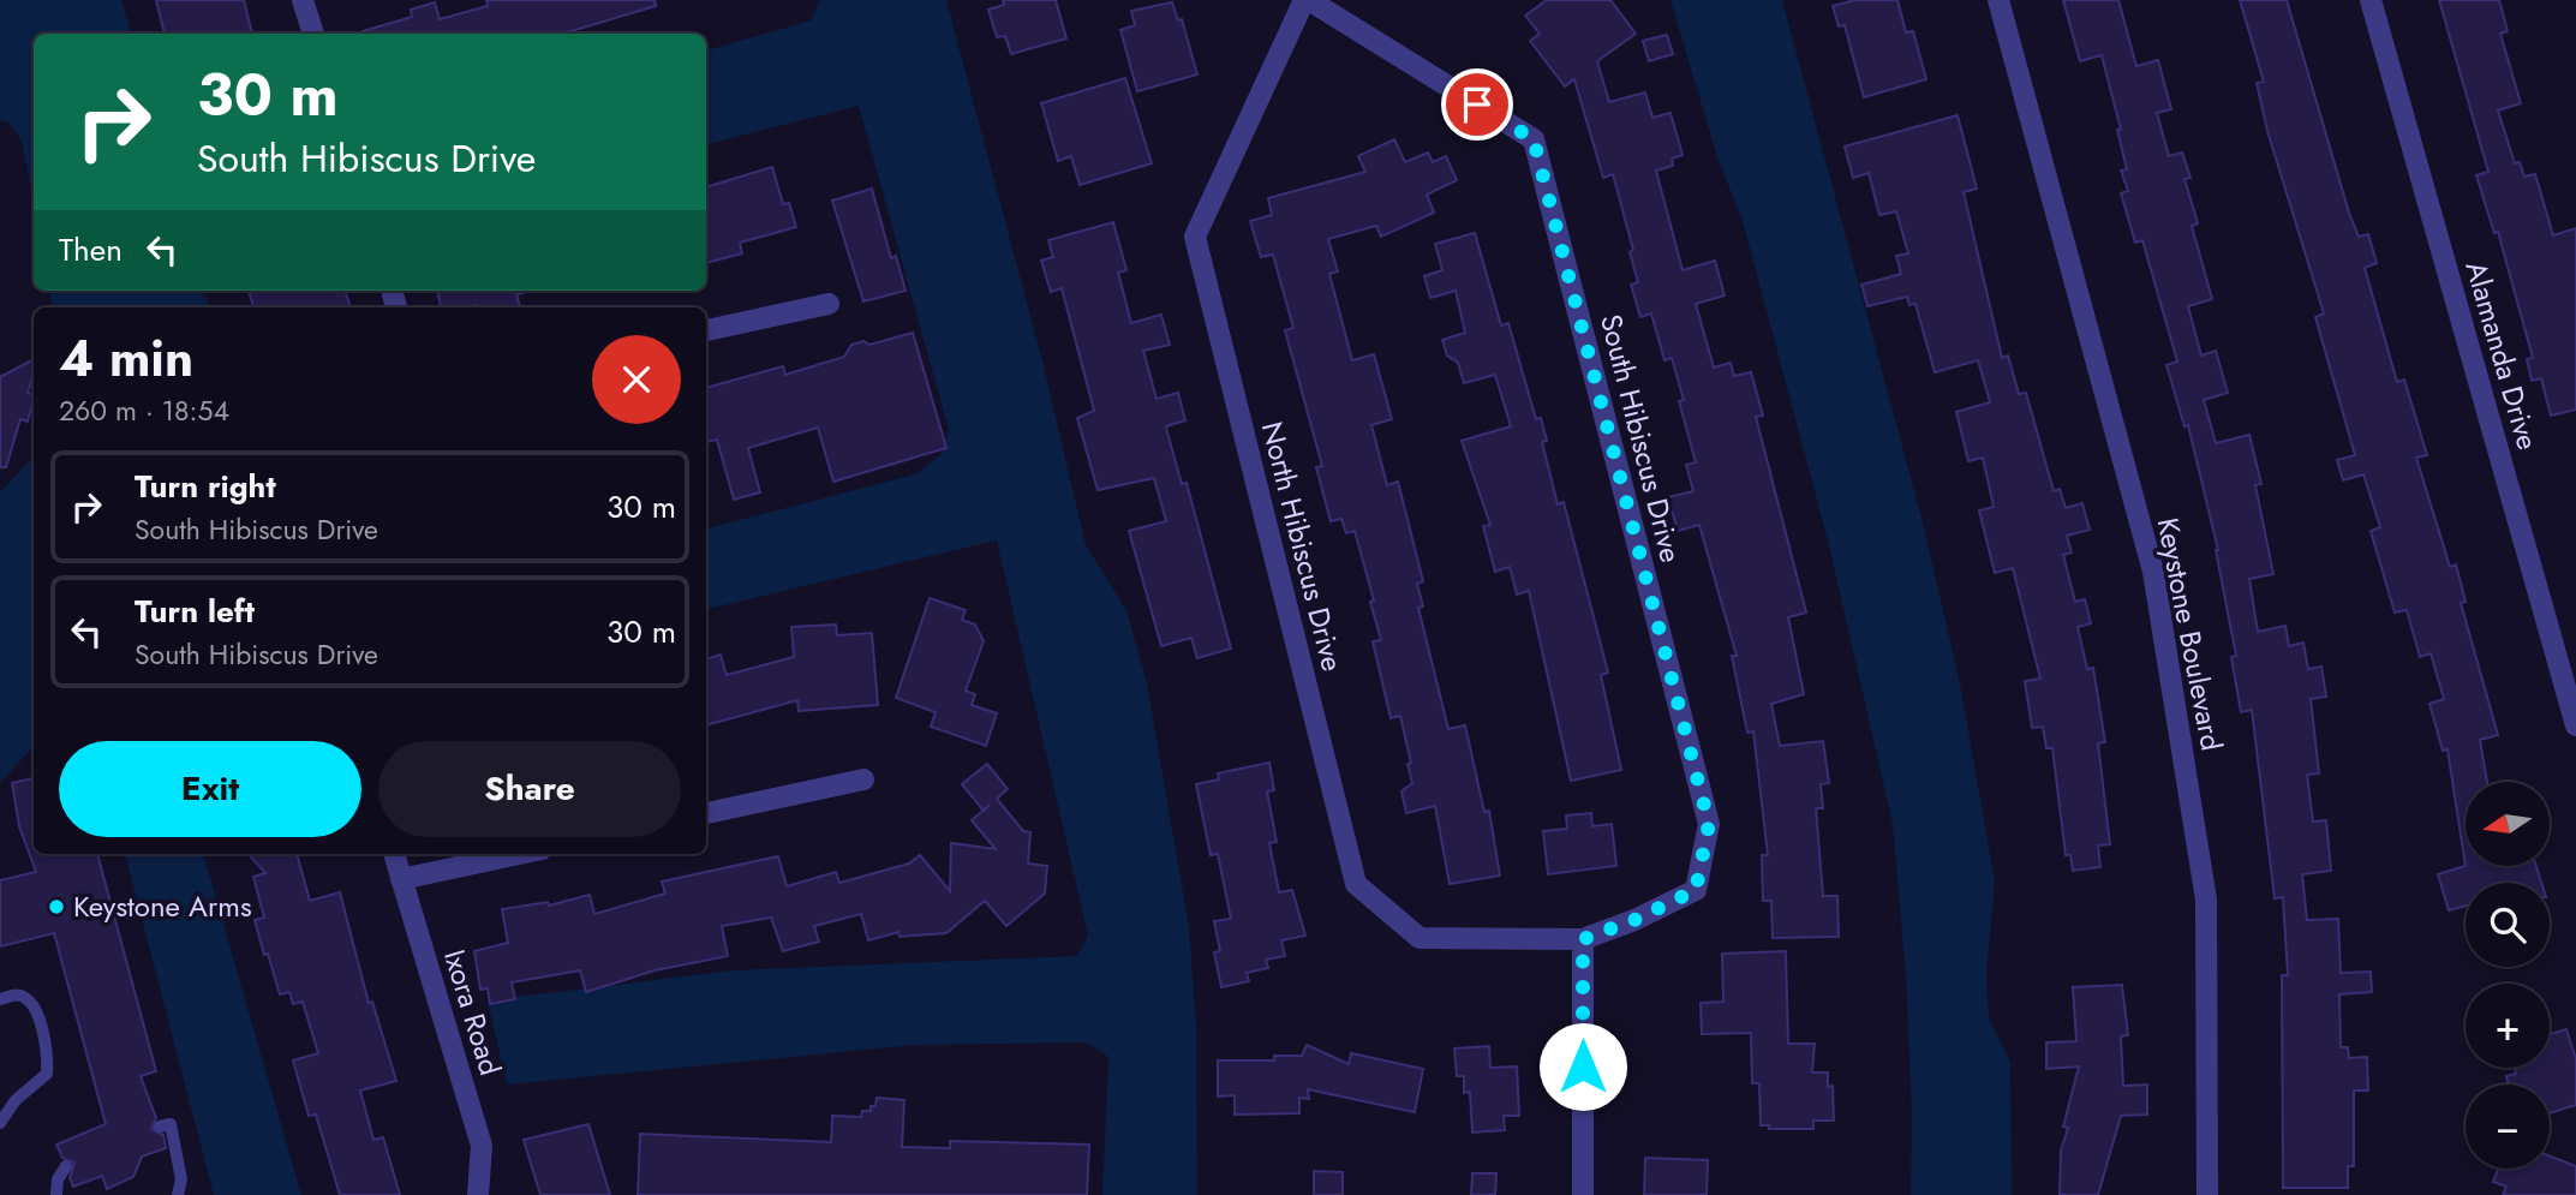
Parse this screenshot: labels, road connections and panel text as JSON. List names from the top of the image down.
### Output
{
  "streets": {
    "street": [
      "Alamanda Drive",
      "South Hibiscus Drive",
      "North Hibiscus Drive",
      "Keystone Boulevard",
      "Ixora Road"
    ]
  },
  "crossings": [
    ["South Hibiscus Drive", "North Hibiscus Drive"]
  ],
  "places": ["Keystone Arms"],
  "north": "left",
  "page": {
    "turn": ["30 m", "South Hibiscus Drive"],
    "then": "Then",
    "heading": ["4 min", "260 m · 18:54"],
    "list": [
      {
        "name": "Turn right",
        "note": "South Hibiscus Drive",
        "value": "30 m"
      },
      {
        "name": "Turn left",
        "note": "South Hibiscus Drive",
        "value": "30 m"
      }
    ],
    "buttons": ["Exit", "Share"],
    "map_buttons": ["+", "−"]
  }
}
